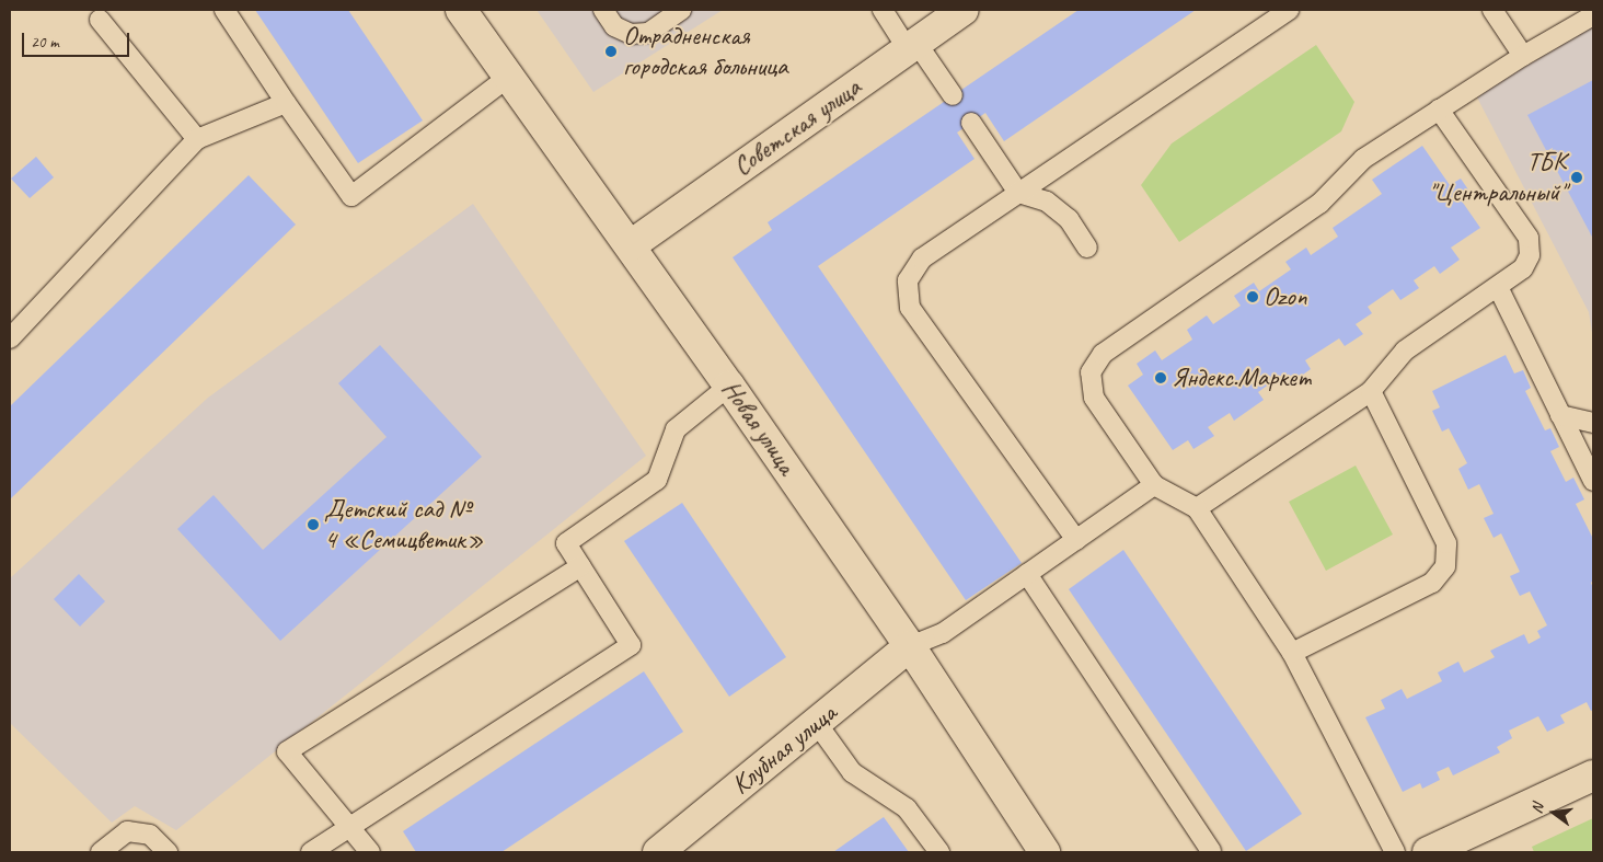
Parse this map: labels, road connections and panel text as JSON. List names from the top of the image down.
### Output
{
  "streets": {
    "street": ["Советская улица", "Новая улица", "Клубная улица"]
  },
  "crossings": [
    ["Советская улица", "Новая улица"],
    ["Новая улица", "Клубная улица"]
  ],
  "places": [
    "Отрадненская городская больница",
    "ТБК \"Центральный\"",
    "Ozon",
    "Яндекс.Маркет",
    "Детский сад № 4 «Семицветик»"
  ],
  "scale_bar": "20 m",
  "north": "left"
}
